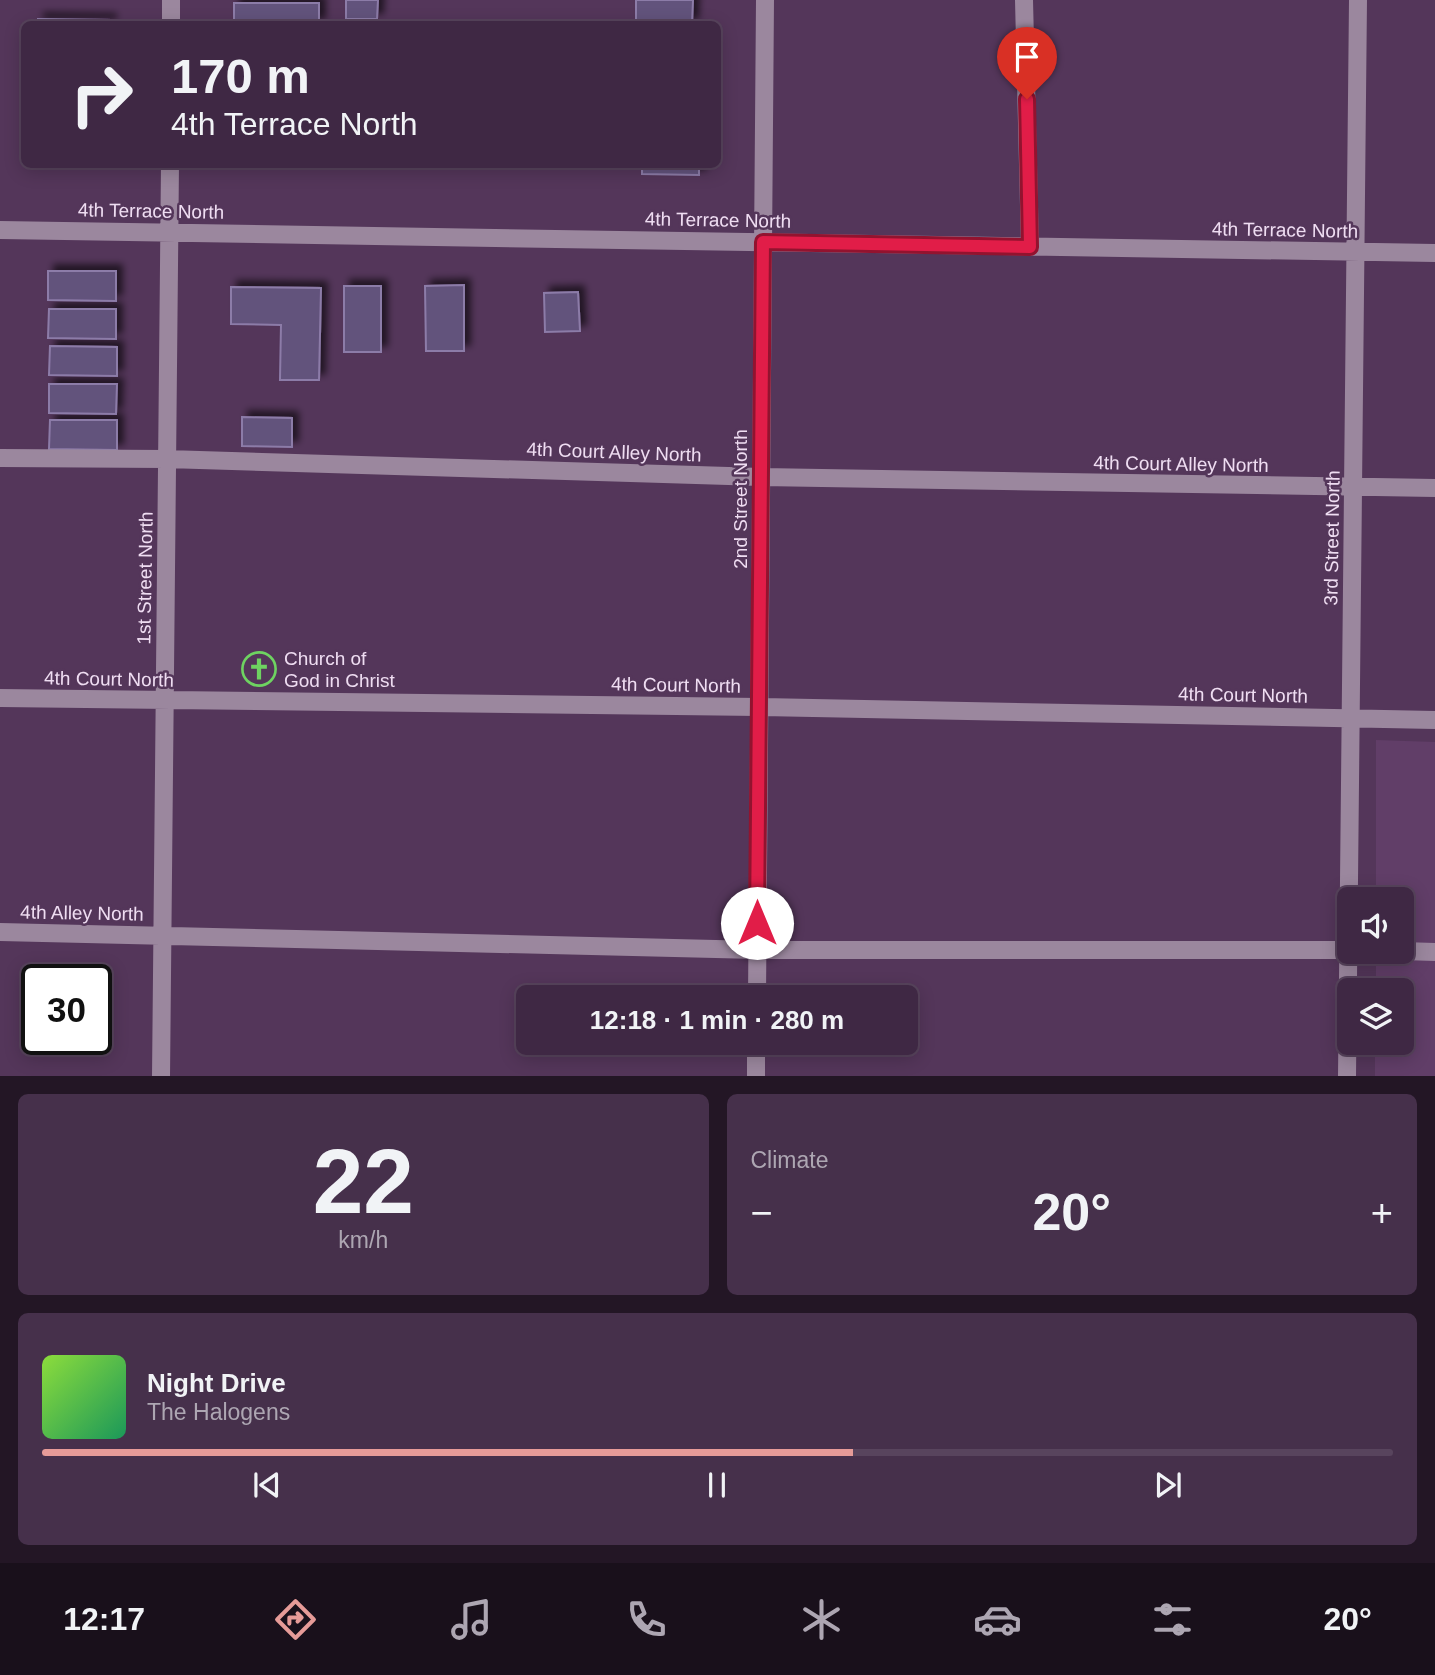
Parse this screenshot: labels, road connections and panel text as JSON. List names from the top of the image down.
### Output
{
  "streets": {
    "street": [
      "4th Terrace North",
      "4th Court Alley North",
      "2nd Street North",
      "3rd Street North",
      "1st Street North",
      "4th Court North",
      "4th Alley North"
    ]
  },
  "crossings": [
    ["4th Terrace North", "2nd Street North"],
    ["4th Terrace North", "3rd Street North"],
    ["4th Terrace North", "1st Street North"],
    ["4th Court Alley North", "2nd Street North"],
    ["4th Court Alley North", "3rd Street North"],
    ["4th Court Alley North", "1st Street North"],
    ["2nd Street North", "4th Court North"],
    ["2nd Street North", "4th Alley North"],
    ["3rd Street North", "4th Court North"],
    ["1st Street North", "4th Court North"],
    ["1st Street North", "4th Alley North"]
  ],
  "places": {
    "church": ["Church of God in Christ"]
  },
  "page": {
    "turn": ["170 m", "4th Terrace North"],
    "limit": "30",
    "trip": "12:18 · 1 min · 280 m",
    "tile": [
      ["22", "km/h"],
      "Climate"
    ],
    "heat": ["−", "20°", "+"],
    "song": ["Night Drive", "The Halogens"],
    "tabs": ["12:17", "20°"]
  }
}
